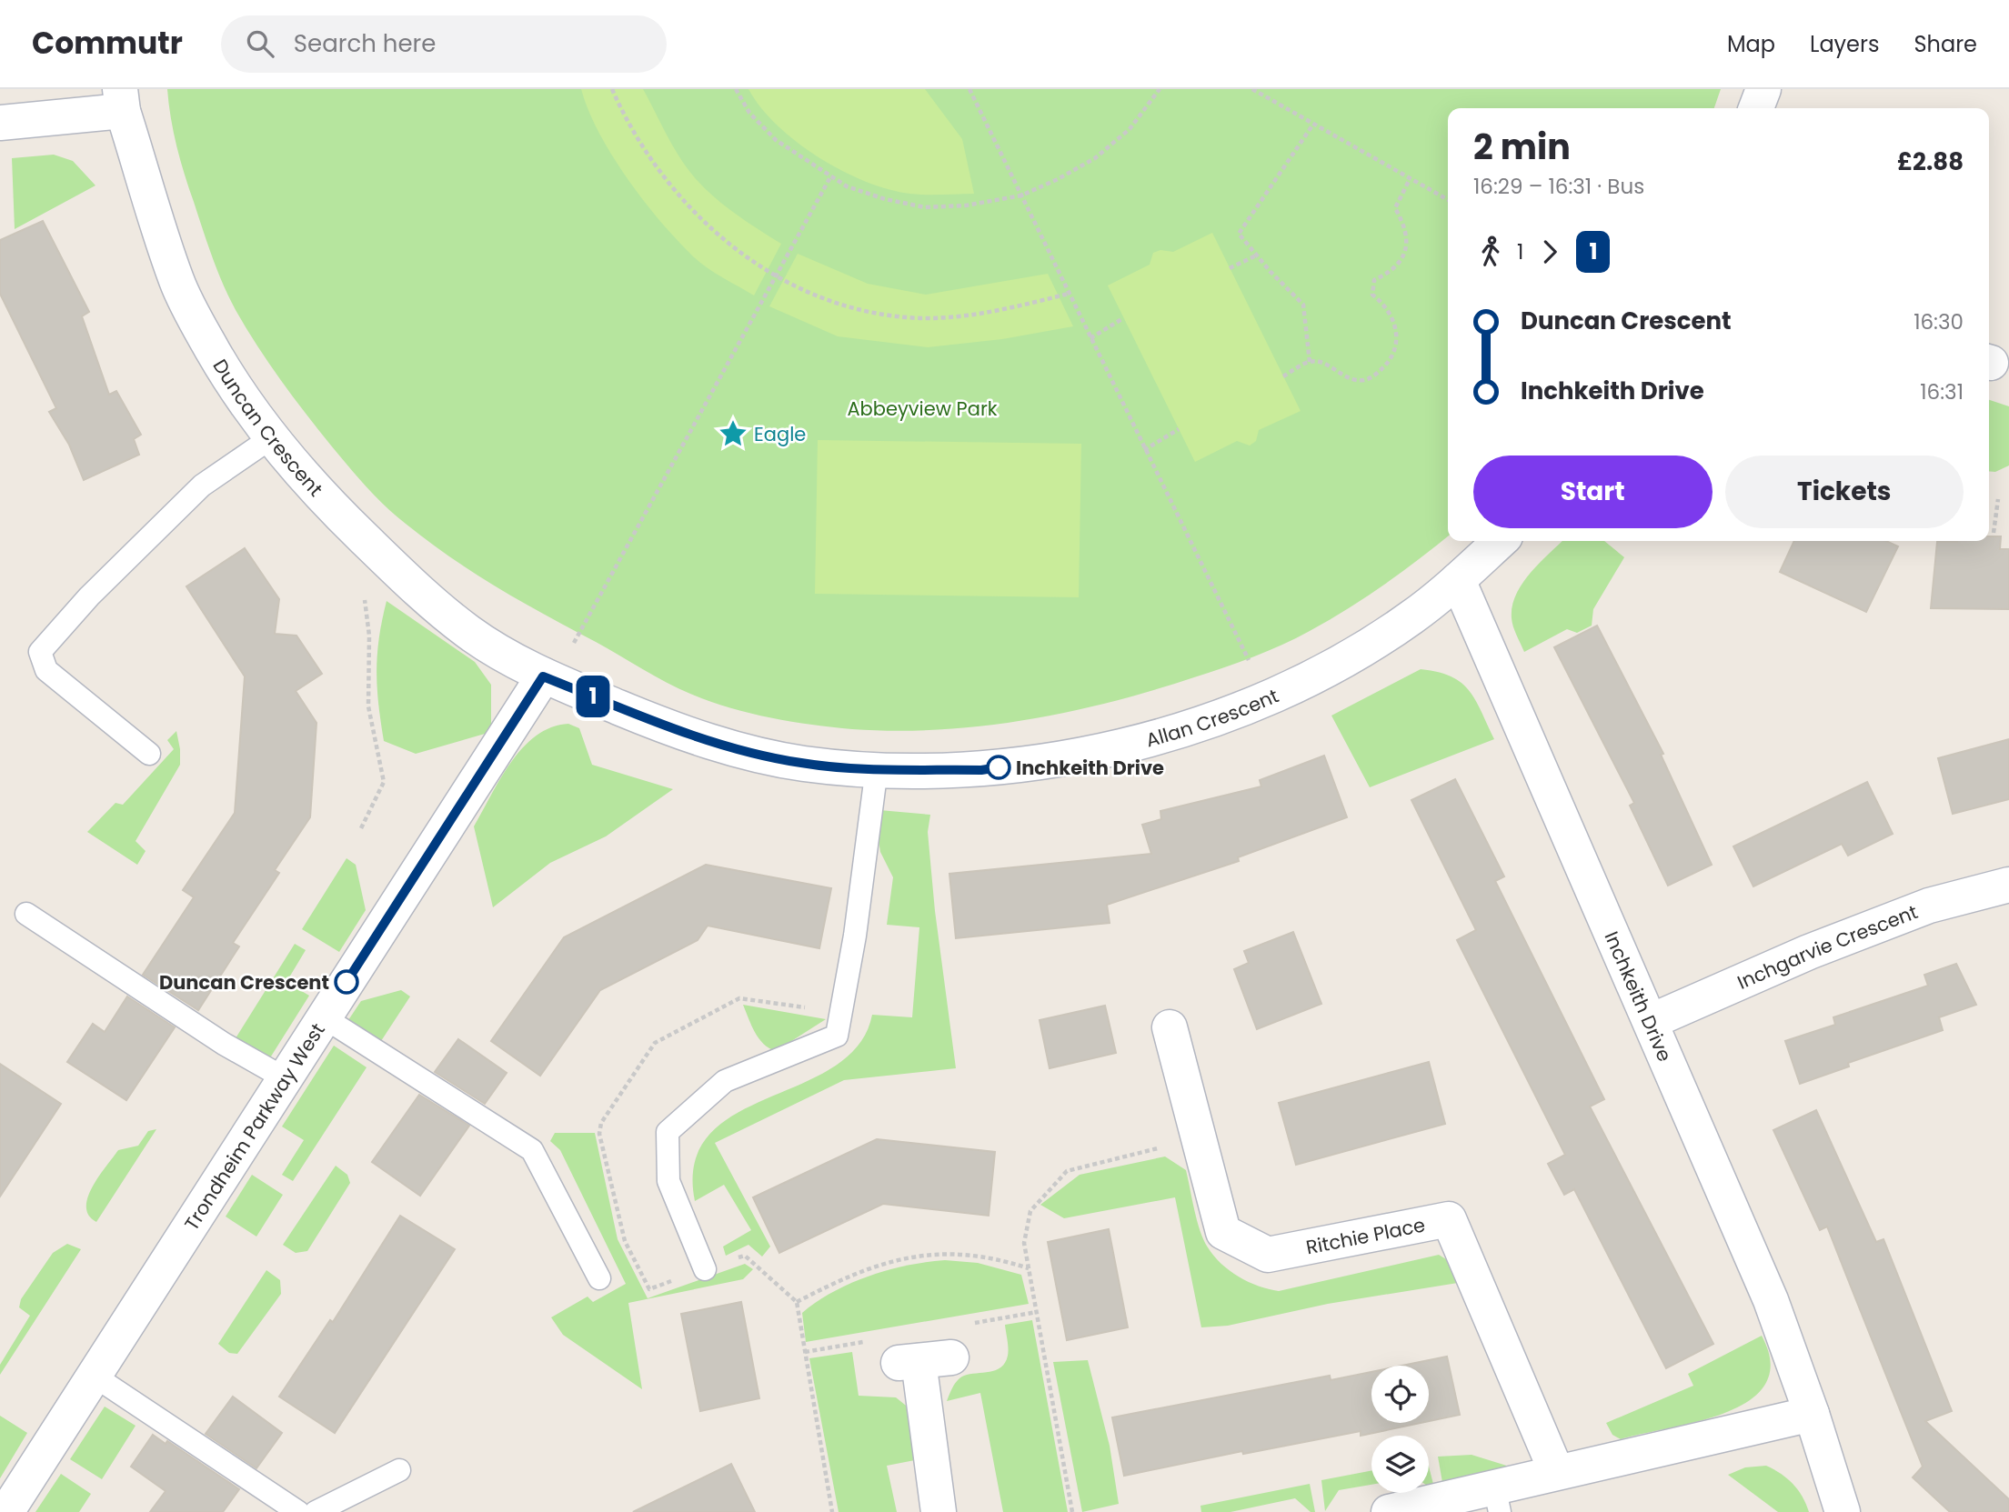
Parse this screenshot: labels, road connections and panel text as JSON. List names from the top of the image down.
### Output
{
  "streets": {
    "street": [
      "Duncan Crescent",
      "Allan Crescent",
      "Inchgarvie Crescent",
      "Inchkeith Drive",
      "Trondheim Parkway West",
      "Ritchie Place"
    ]
  },
  "crossings": [
    ["Duncan Crescent", "Allan Crescent"],
    ["Duncan Crescent", "Trondheim Parkway West"],
    ["Allan Crescent", "Inchkeith Drive"],
    ["Allan Crescent", "Trondheim Parkway West"],
    ["Inchgarvie Crescent", "Inchkeith Drive"]
  ],
  "parks": ["Abbeyview Park"],
  "places": {
    "place": ["Eagle"],
    "other": ["Inchkeith Drive", "Duncan Crescent"]
  },
  "lines": ["bus line 1"],
  "page": {
    "header": "Commutr",
    "search": "Search here",
    "nav": ["Map", "Layers", "Share"],
    "on_map": "1",
    "heading": ["2 min", "16:29 – 16:31 · Bus", "£2.88"],
    "legs": ["1", "1"],
    "list": [
      {
        "name": "Duncan Crescent",
        "value": "16:30"
      },
      {
        "name": "Inchkeith Drive",
        "value": "16:31"
      }
    ],
    "buttons": ["Start", "Tickets"]
  }
}
